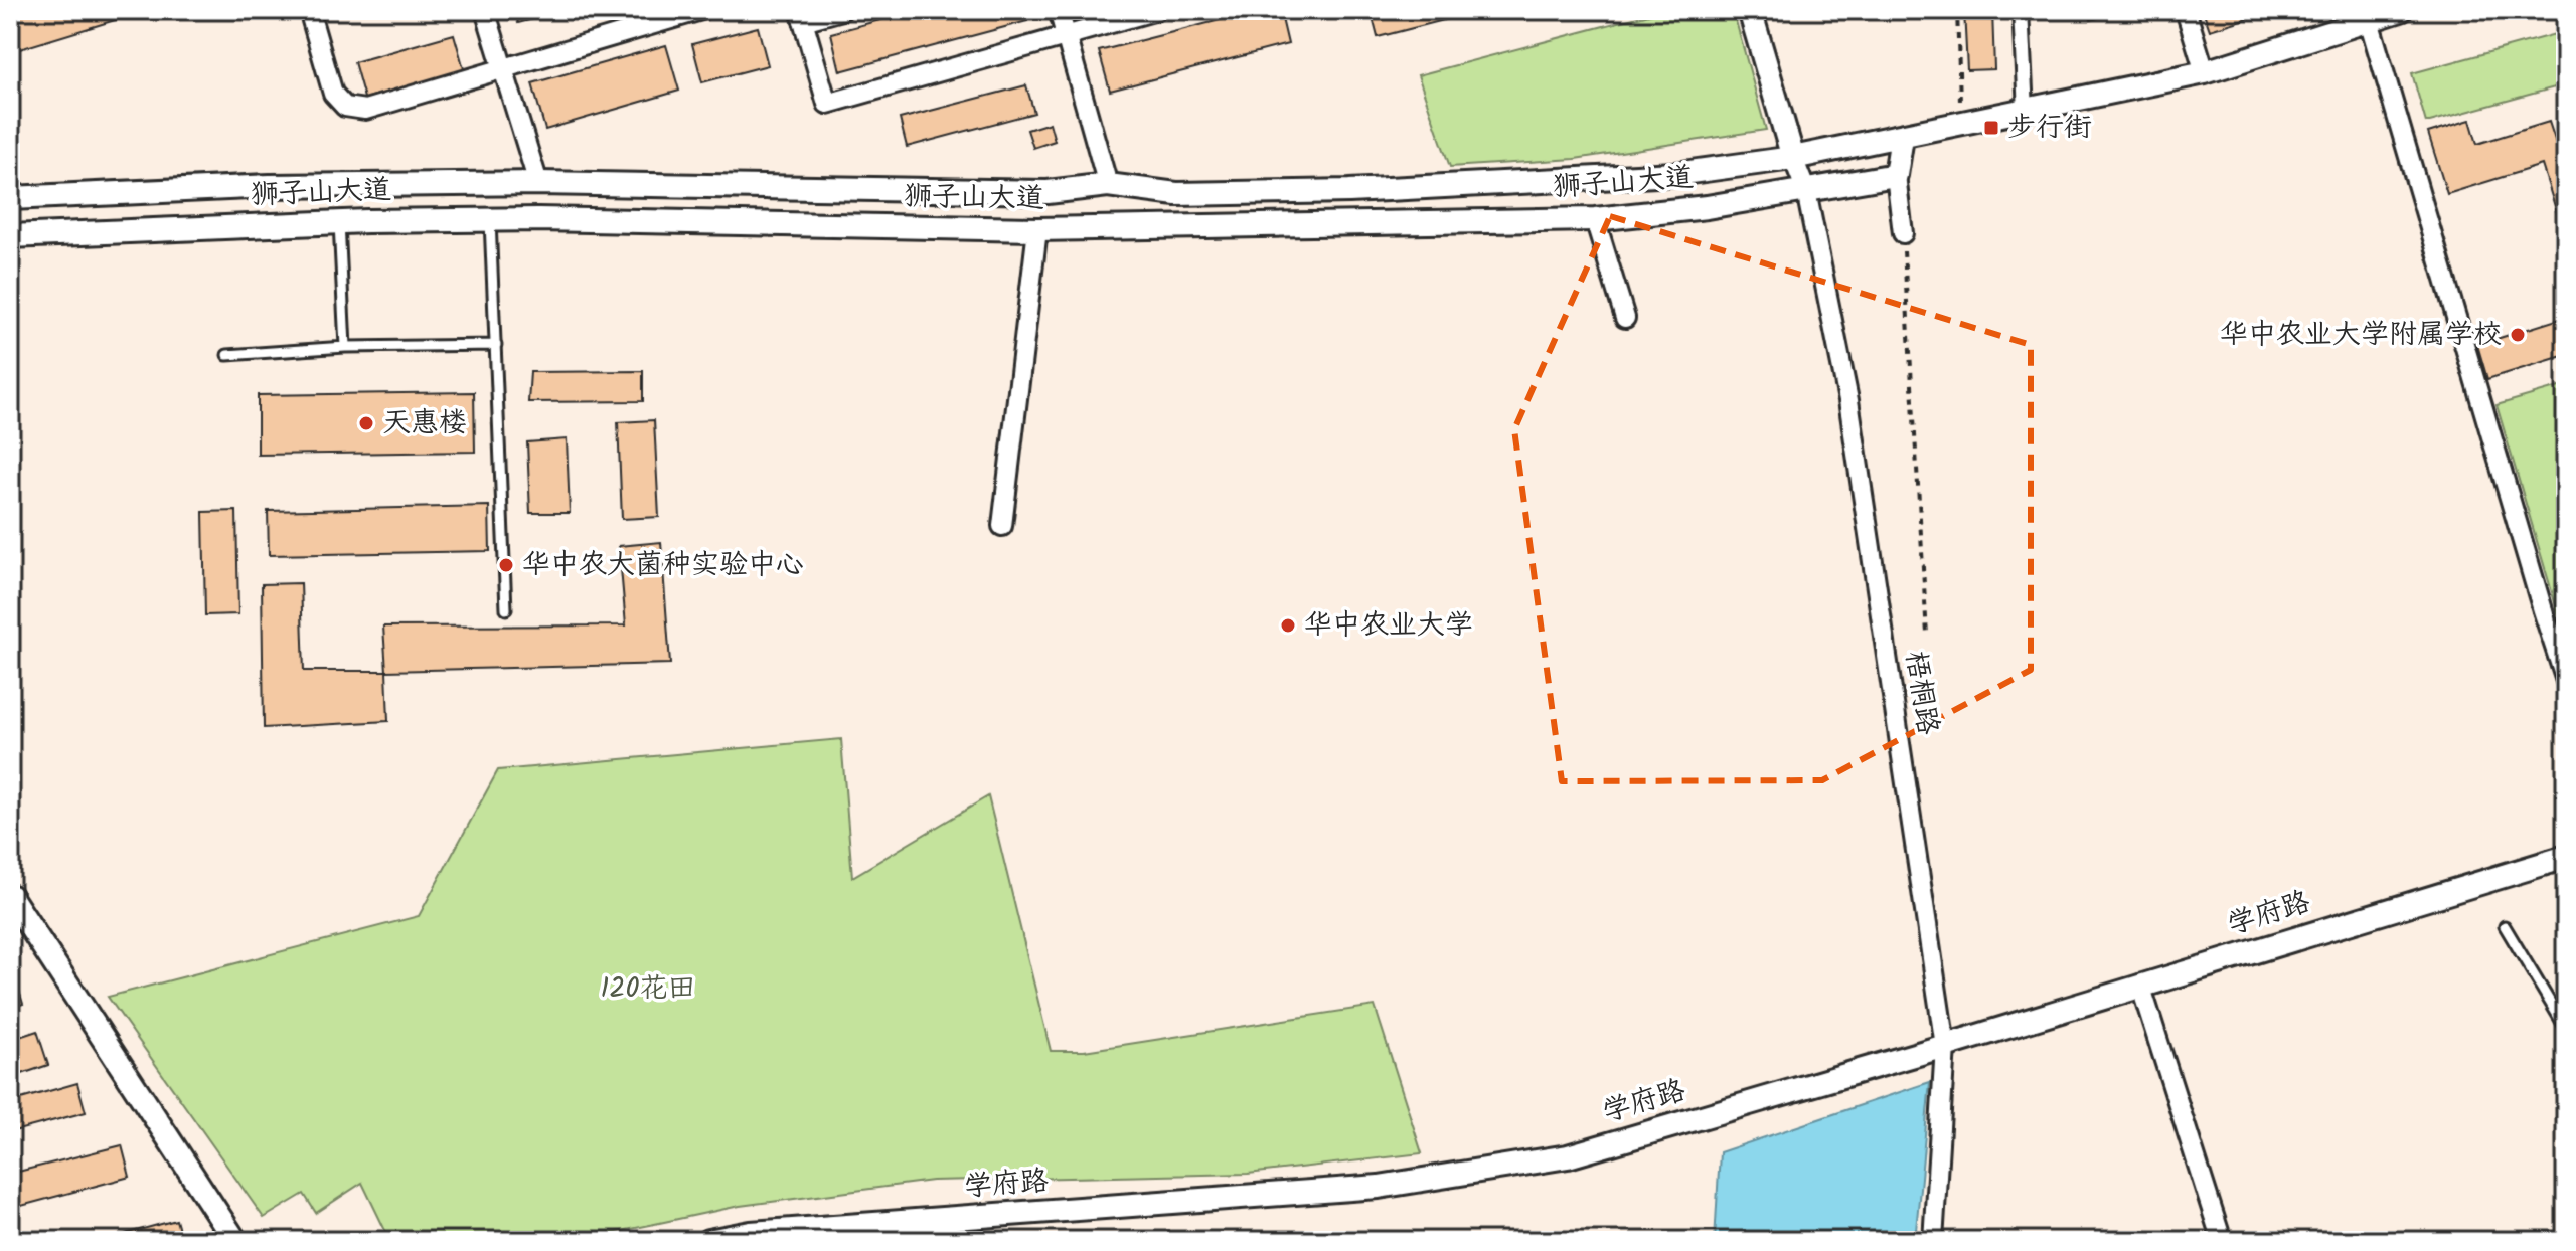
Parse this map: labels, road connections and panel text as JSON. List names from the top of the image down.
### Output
{
  "streets": {
    "street": ["狮子山大道", "梧桐路", "学府路"]
  },
  "crossings": [
    ["狮子山大道", "梧桐路"],
    ["梧桐路", "学府路"]
  ],
  "parks": ["120花田"],
  "places": {
    "transit": ["步行街"],
    "other": [
      "华中农业大学附属学校",
      "天惠楼",
      "华中农大菌种实验中心",
      "华中农业大学"
    ]
  }
}
